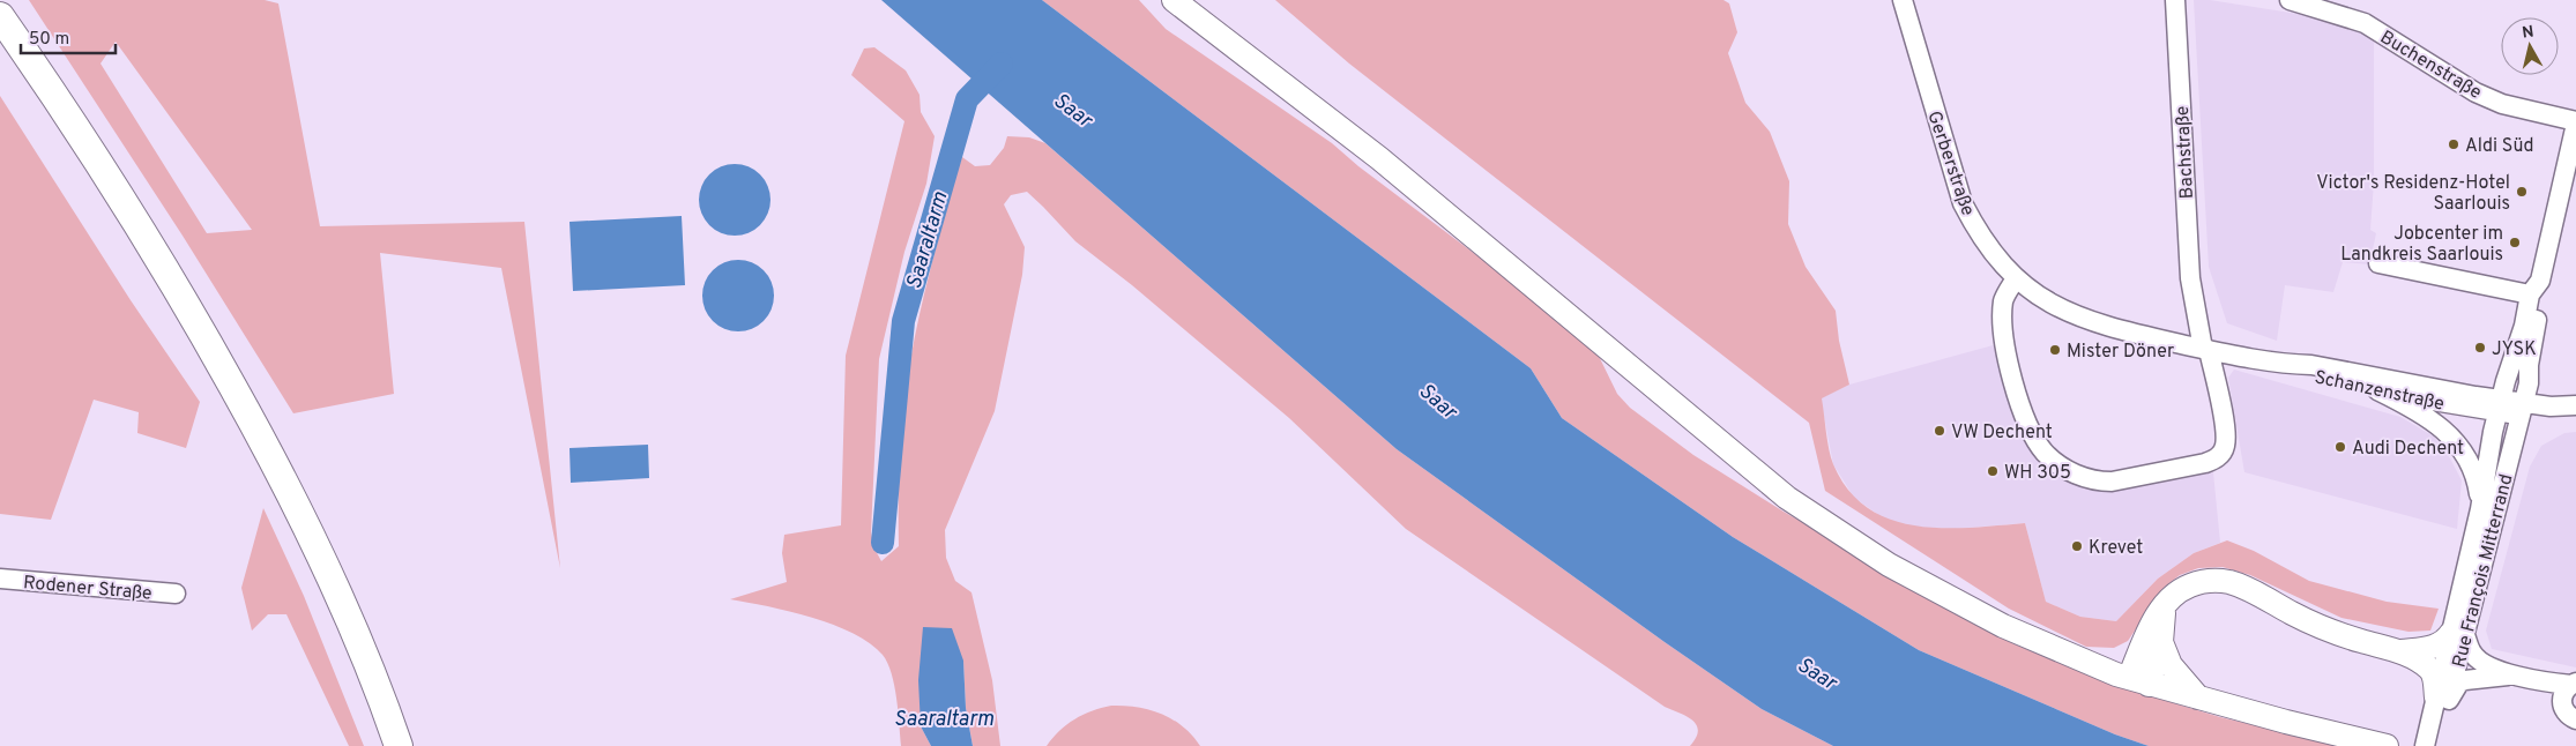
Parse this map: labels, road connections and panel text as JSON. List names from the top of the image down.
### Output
{
  "streets": {
    "street": [
      "Buchenstraße",
      "Bachstraße",
      "Gerberstraße",
      "Schanzenstraße",
      "Rue François Mitterrand",
      "Rodener Straße"
    ]
  },
  "crossings": [
    ["Bachstraße", "Gerberstraße"],
    ["Bachstraße", "Schanzenstraße"],
    ["Gerberstraße", "Schanzenstraße"]
  ],
  "water": ["Saar", "Saaraltarm"],
  "places": [
    "Aldi Süd",
    "Victor's Residenz-Hotel Saarlouis",
    "Jobcenter im Landkreis Saarlouis",
    "JYSK",
    "Mister Döner",
    "VW Dechent",
    "Audi Dechent",
    "WH 305",
    "Krevet"
  ],
  "scale_bar": "50 m",
  "north": "top"
}
